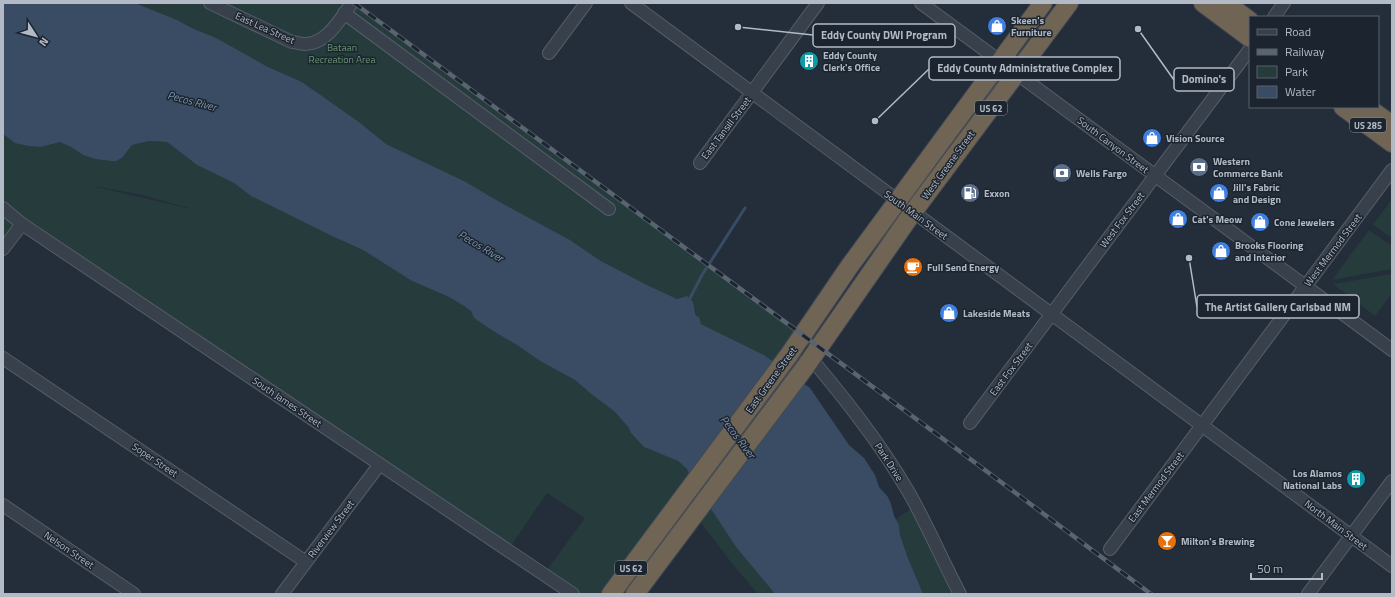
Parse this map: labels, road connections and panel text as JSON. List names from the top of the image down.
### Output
{
  "streets": {
    "highway": [
      "US 62",
      "US 285",
      "West Greene Street",
      "East Greene Street"
    ],
    "street": [
      "East Lea Street",
      "East Tansill Street",
      "South Canyon Street",
      "South Main Street",
      "West Fox Street",
      "West Mermod Street",
      "East Fox Street",
      "South James Street",
      "Soper Street",
      "Park Drive",
      "East Mermod Street",
      "North Main Street",
      "Riverview Street",
      "Nelson Street"
    ]
  },
  "crossings": [
    ["East Tansill Street", "South Main Street"],
    ["South Canyon Street", "West Greene Street"],
    ["South Canyon Street", "West Fox Street"],
    ["South Canyon Street", "West Mermod Street"],
    ["West Greene Street", "South Main Street"],
    ["West Greene Street", "East Greene Street"],
    ["South Main Street", "West Fox Street"],
    ["South Main Street", "West Mermod Street"],
    ["South Main Street", "East Fox Street"],
    ["South Main Street", "East Greene Street"],
    ["South Main Street", "East Mermod Street"],
    ["South Main Street", "North Main Street"],
    ["West Fox Street", "East Fox Street"],
    ["West Mermod Street", "East Mermod Street"],
    ["West Mermod Street", "North Main Street"],
    ["East Greene Street", "Park Drive"],
    ["South James Street", "Riverview Street"],
    ["Soper Street", "Riverview Street"],
    ["East Mermod Street", "North Main Street"]
  ],
  "water": ["Pecos River"],
  "parks": ["Bataan Recreation Area"],
  "places": {
    "shop": [
      "Skeen's Furniture",
      "Vision Source",
      "Jill's Fabric and Design",
      "Cat's Meow",
      "Cone Jewelers",
      "Brooks Flooring and Interior",
      "Lakeside Meats"
    ],
    "other": [
      "Eddy County DWI Program",
      "Domino's",
      "Eddy County Administrative Complex",
      "The Artist Gallery Carlsbad NM"
    ],
    "building": ["Eddy County Clerk's Office", "Los Alamos National Labs"],
    "bank": ["Western Commerce Bank", "Wells Fargo"],
    "fuel station": ["Exxon"],
    "cafe": ["Full Send Energy"],
    "bar": ["Milton's Brewing"]
  },
  "legend": [
    "Road",
    "Railway",
    "Park",
    "Water"
  ],
  "scale_bar": "50 m",
  "north": "bottom right"
}
